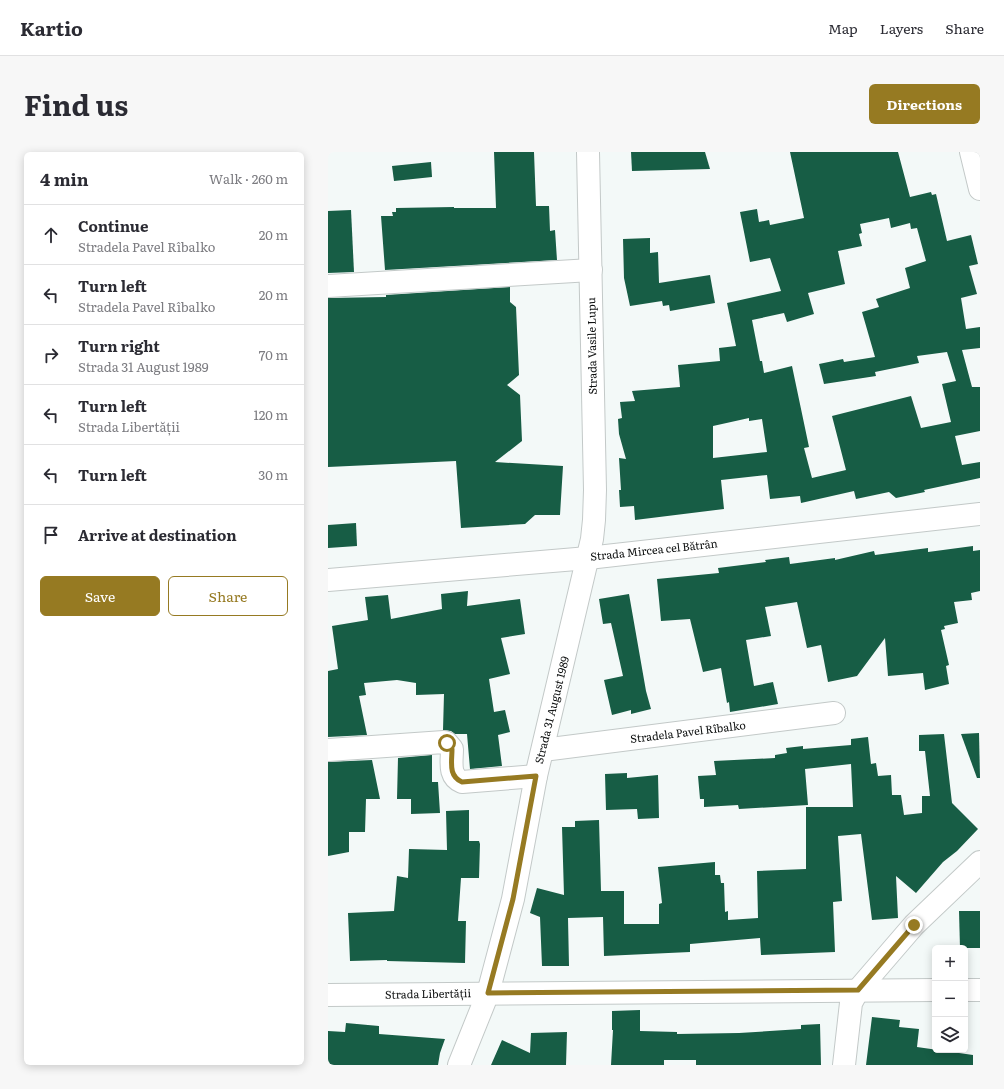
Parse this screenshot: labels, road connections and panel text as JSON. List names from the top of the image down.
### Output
{
  "streets": {
    "street": [
      "Strada Vasile Lupu",
      "Strada Mircea cel Bătrân",
      "Strada 31 August 1989",
      "Stradela Pavel Rîbalko",
      "Strada Libertății"
    ]
  },
  "crossings": [
    ["Strada Vasile Lupu", "Strada Mircea cel Bătrân"],
    ["Strada Vasile Lupu", "Strada 31 August 1989"],
    ["Strada Mircea cel Bătrân", "Strada 31 August 1989"],
    ["Strada 31 August 1989", "Stradela Pavel Rîbalko"],
    ["Strada 31 August 1989", "Strada Libertății"]
  ],
  "page": {
    "header": "Kartio",
    "nav": ["Map", "Layers", "Share"],
    "title": "Find us",
    "buttons": [
      "Directions",
      ["Save", "Share"]
    ],
    "heading": ["4 min", "Walk · 260 m"],
    "list": [
      ["Continue", "Stradela Pavel Rîbalko", "20 m"],
      ["Turn left", "Stradela Pavel Rîbalko", "20 m"],
      ["Turn right", "Strada 31 August 1989", "70 m"],
      ["Turn left", "Strada Libertății", "120 m"],
      ["Turn left", "30 m"],
      "Arrive at destination"
    ],
    "map_buttons": ["+", "−"]
  }
}
